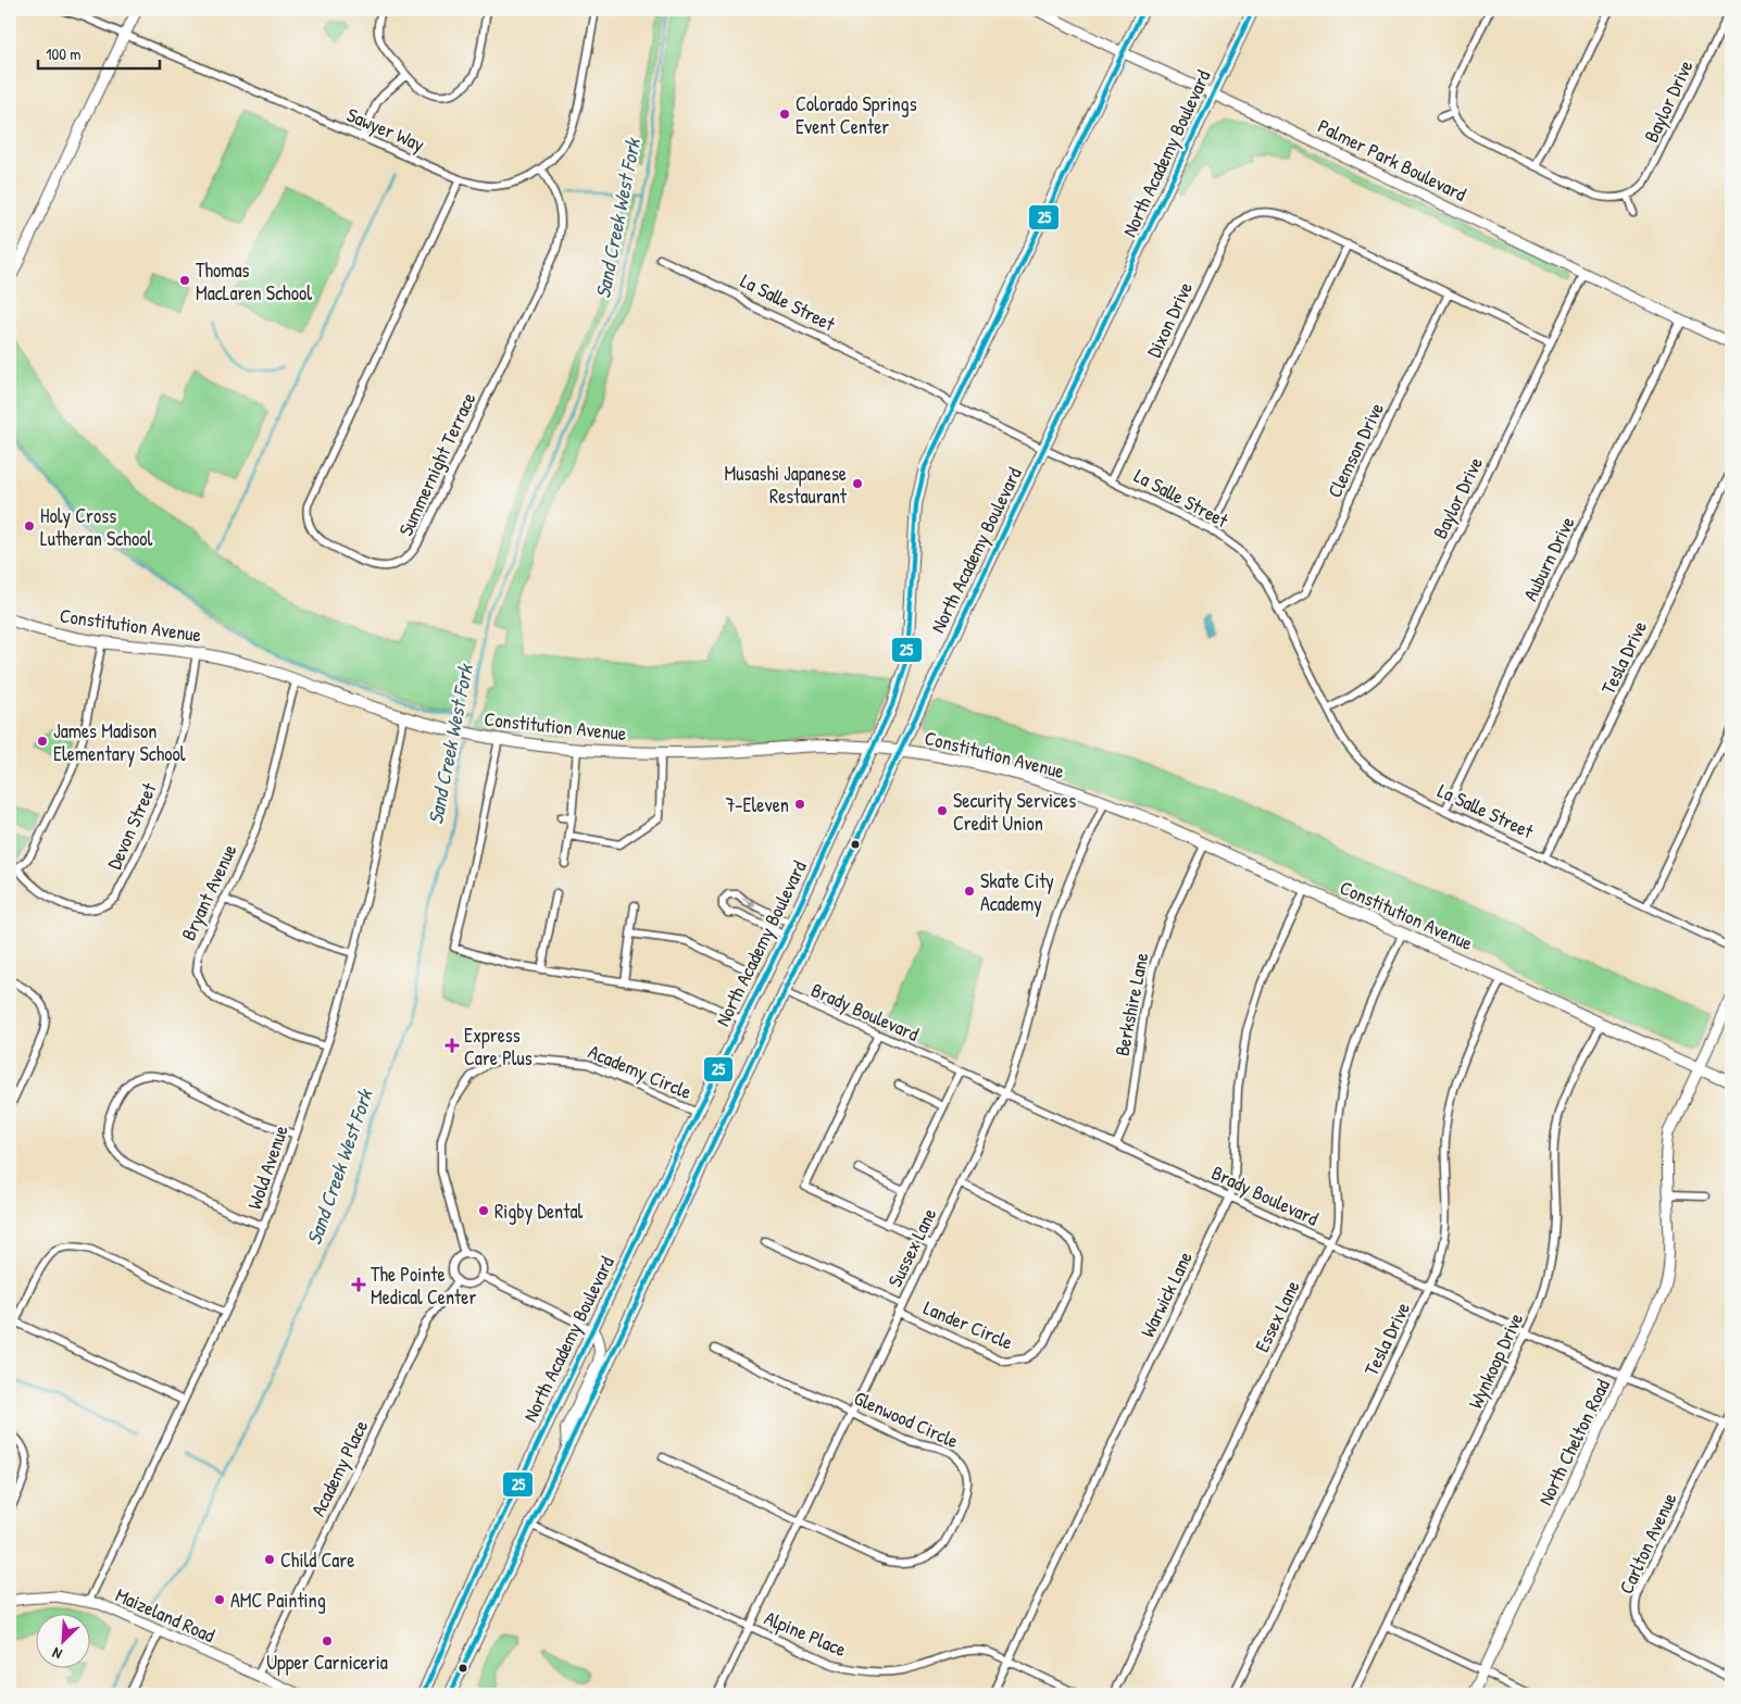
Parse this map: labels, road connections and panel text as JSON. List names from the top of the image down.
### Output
{
  "streets": {
    "main road": [
      "North Academy Boulevard",
      "Palmer Park Boulevard",
      "Constitution Avenue",
      "North Chelton Road",
      "Maizeland Road"
    ],
    "street": [
      "Baylor Drive",
      "Sawyer Way",
      "La Salle Street",
      "Dixon Drive",
      "Clemson Drive",
      "Summernight Terrace",
      "Auburn Drive",
      "Tesla Drive",
      "Devon Street",
      "Bryant Avenue",
      "Berkshire Lane",
      "Brady Boulevard",
      "Academy Circle",
      "Wold Avenue",
      "Sussex Lane",
      "Warwick Lane",
      "Essex Lane",
      "Lander Circle",
      "Wynkoop Drive",
      "Glenwood Circle",
      "Academy Place",
      "Carlton Avenue",
      "Alpine Place"
    ]
  },
  "crossings": [
    ["Baylor Drive", "Palmer Park Boulevard"],
    ["Baylor Drive", "La Salle Street"],
    ["Baylor Drive", "Dixon Drive"],
    ["Sawyer Way", "Summernight Terrace"],
    ["North Academy Boulevard", "Palmer Park Boulevard"],
    ["North Academy Boulevard", "La Salle Street"],
    ["North Academy Boulevard", "Constitution Avenue"],
    ["North Academy Boulevard", "Brady Boulevard"],
    ["North Academy Boulevard", "Academy Circle"],
    ["North Academy Boulevard", "Alpine Place"],
    ["Palmer Park Boulevard", "Auburn Drive"],
    ["La Salle Street", "Dixon Drive"],
    ["La Salle Street", "Clemson Drive"],
    ["La Salle Street", "Auburn Drive"],
    ["La Salle Street", "Tesla Drive"],
    ["Dixon Drive", "Clemson Drive"],
    ["Constitution Avenue", "Tesla Drive"],
    ["Constitution Avenue", "Devon Street"],
    ["Constitution Avenue", "Bryant Avenue"],
    ["Constitution Avenue", "Berkshire Lane"],
    ["Constitution Avenue", "Wold Avenue"],
    ["Constitution Avenue", "Sussex Lane"],
    ["Constitution Avenue", "Warwick Lane"],
    ["Constitution Avenue", "Essex Lane"],
    ["Constitution Avenue", "Wynkoop Drive"],
    ["Constitution Avenue", "North Chelton Road"],
    ["Tesla Drive", "Brady Boulevard"],
    ["Bryant Avenue", "Wold Avenue"],
    ["Berkshire Lane", "Brady Boulevard"],
    ["Brady Boulevard", "Sussex Lane"],
    ["Brady Boulevard", "Warwick Lane"],
    ["Brady Boulevard", "Essex Lane"],
    ["Brady Boulevard", "Wynkoop Drive"],
    ["Brady Boulevard", "North Chelton Road"],
    ["Brady Boulevard", "Carlton Avenue"],
    ["Academy Circle", "Academy Place"],
    ["Wold Avenue", "Maizeland Road"],
    ["Sussex Lane", "Lander Circle"],
    ["Sussex Lane", "Glenwood Circle"],
    ["Sussex Lane", "Alpine Place"],
    ["Warwick Lane", "Alpine Place"],
    ["Academy Place", "Maizeland Road"]
  ],
  "water": ["Sand Creek West Fork"],
  "places": {
    "other": [
      "Colorado Springs Event Center",
      "Thomas MacLaren School",
      "Musashi Japanese Restaurant",
      "Holy Cross Lutheran School",
      "James Madison Elementary School",
      "7-Eleven",
      "Security Services Credit Union",
      "Skate City Academy",
      "Rigby Dental",
      "Child Care",
      "AMC Painting",
      "Upper Carniceria"
    ],
    "health": ["Express Care Plus", "The Pointe Medical Center"]
  },
  "lines": ["transit line 25"],
  "scale_bar": "100 m",
  "north": "bottom left"
}
